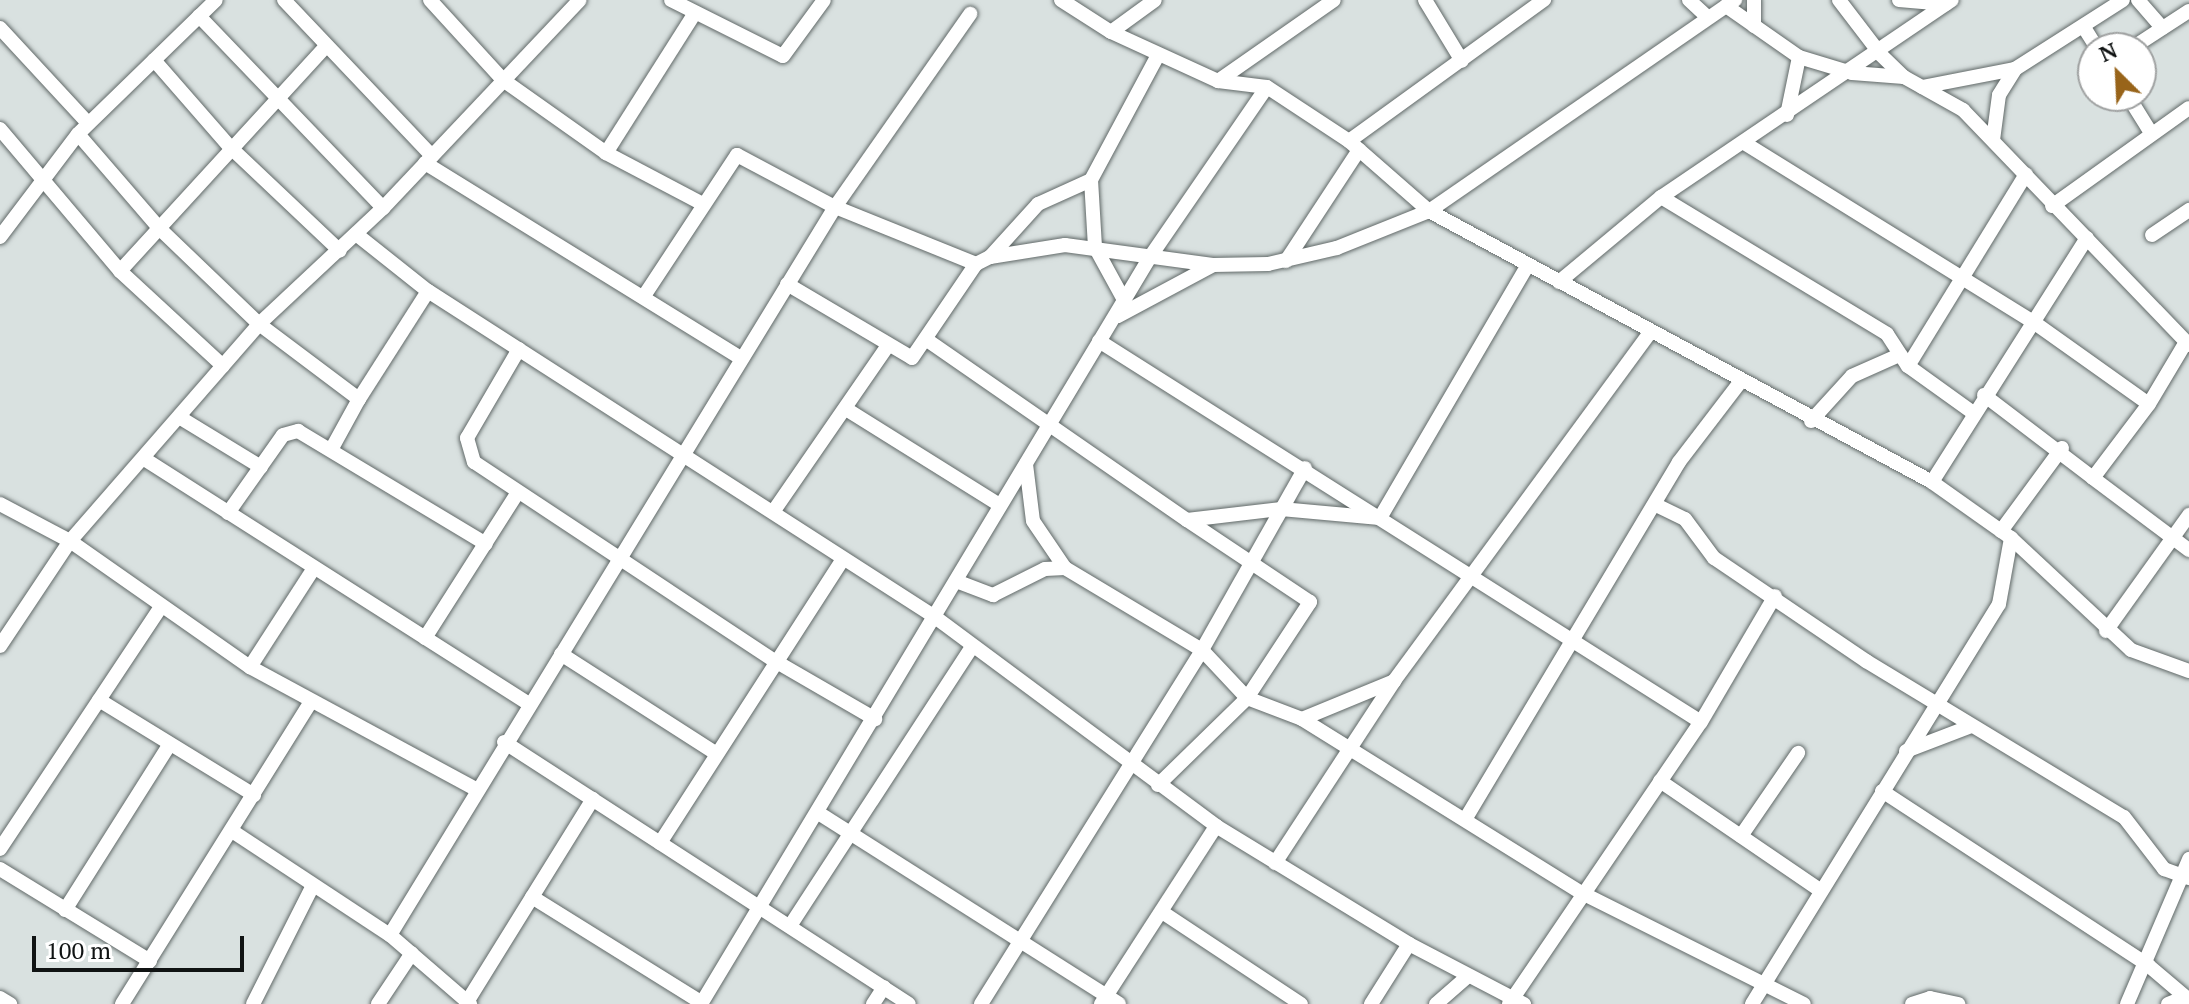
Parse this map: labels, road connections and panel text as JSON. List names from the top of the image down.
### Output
{
  "scale_bar": "100 m",
  "north": "top left"
}
